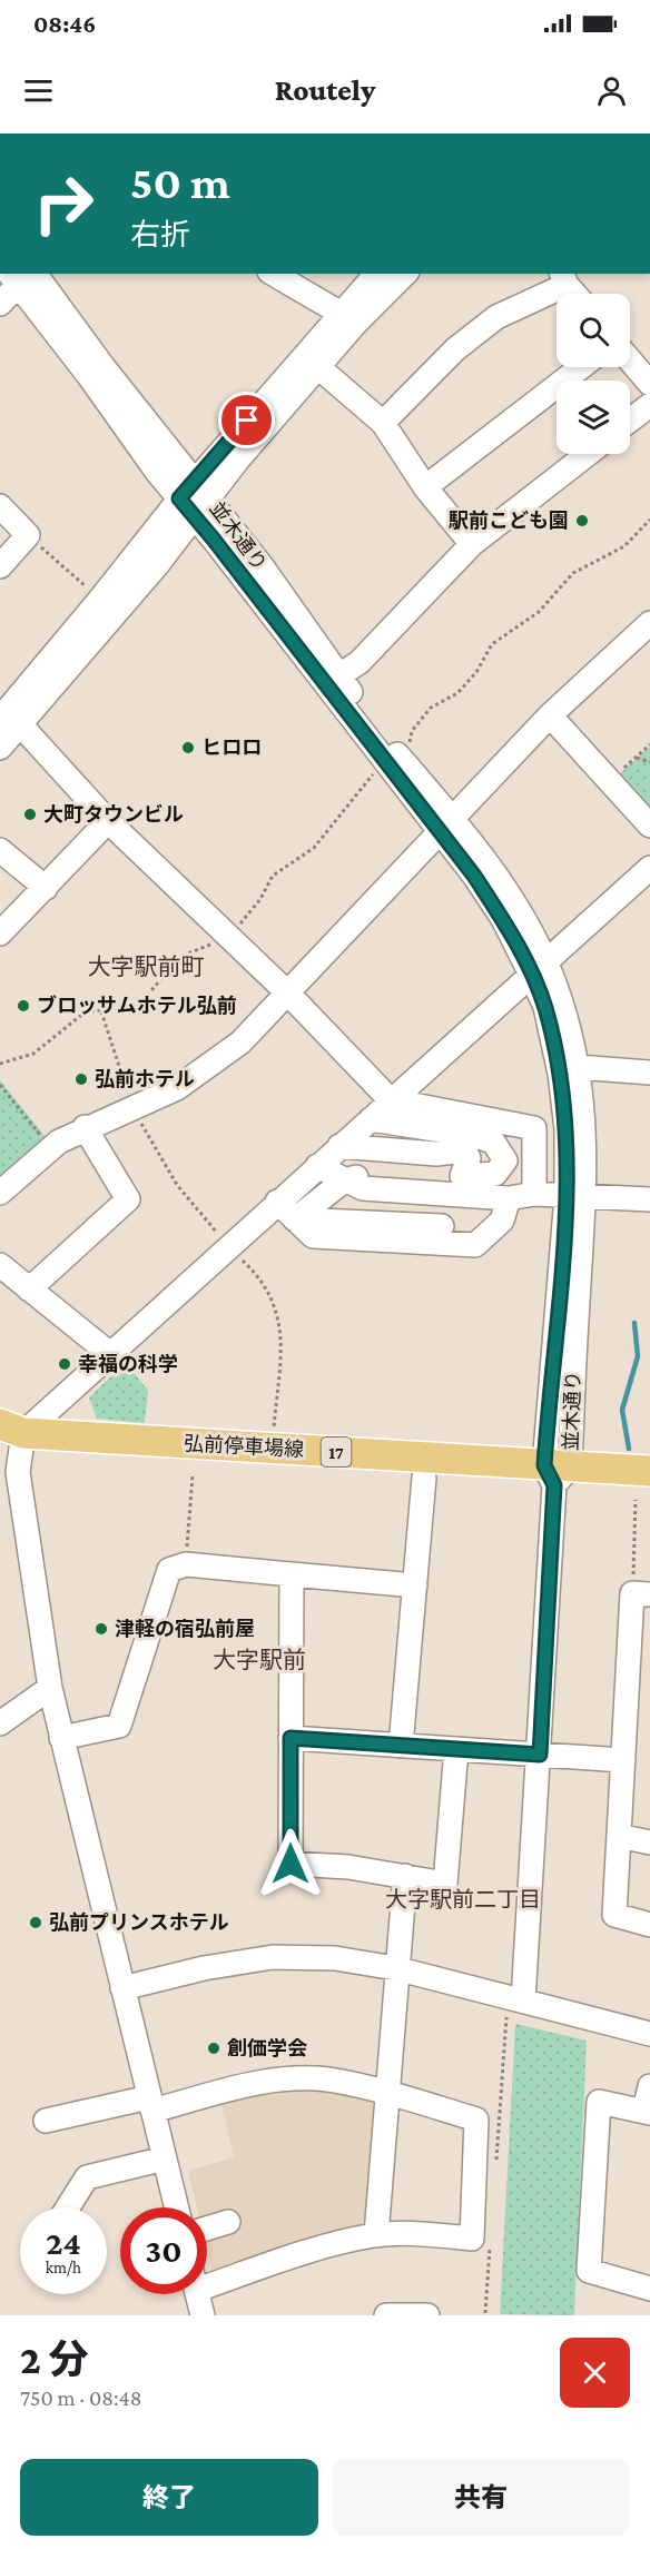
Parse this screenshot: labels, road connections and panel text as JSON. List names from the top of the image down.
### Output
{
  "streets": {
    "main road": ["弘前停車場線", "17"],
    "street": ["並木通り"]
  },
  "crossings": [
    ["並木通り", "弘前停車場線"]
  ],
  "districts": ["大字駅前町", "大字駅前", "大字駅前二丁目"],
  "places": [
    "駅前こども園",
    "ヒロロ",
    "大町タウンビル",
    "ブロッサムホテル弘前",
    "弘前ホテル",
    "幸福の科学",
    "津軽の宿弘前屋",
    "弘前プリンスホテル",
    "創価学会"
  ],
  "page": {
    "status": "08:46",
    "header": "Routely",
    "turn": ["50 m", "右折"],
    "speed": "24 km/h",
    "limit": "30",
    "heading": ["2 分", "750 m · 08:48"],
    "buttons": ["終了", "共有"]
  }
}
